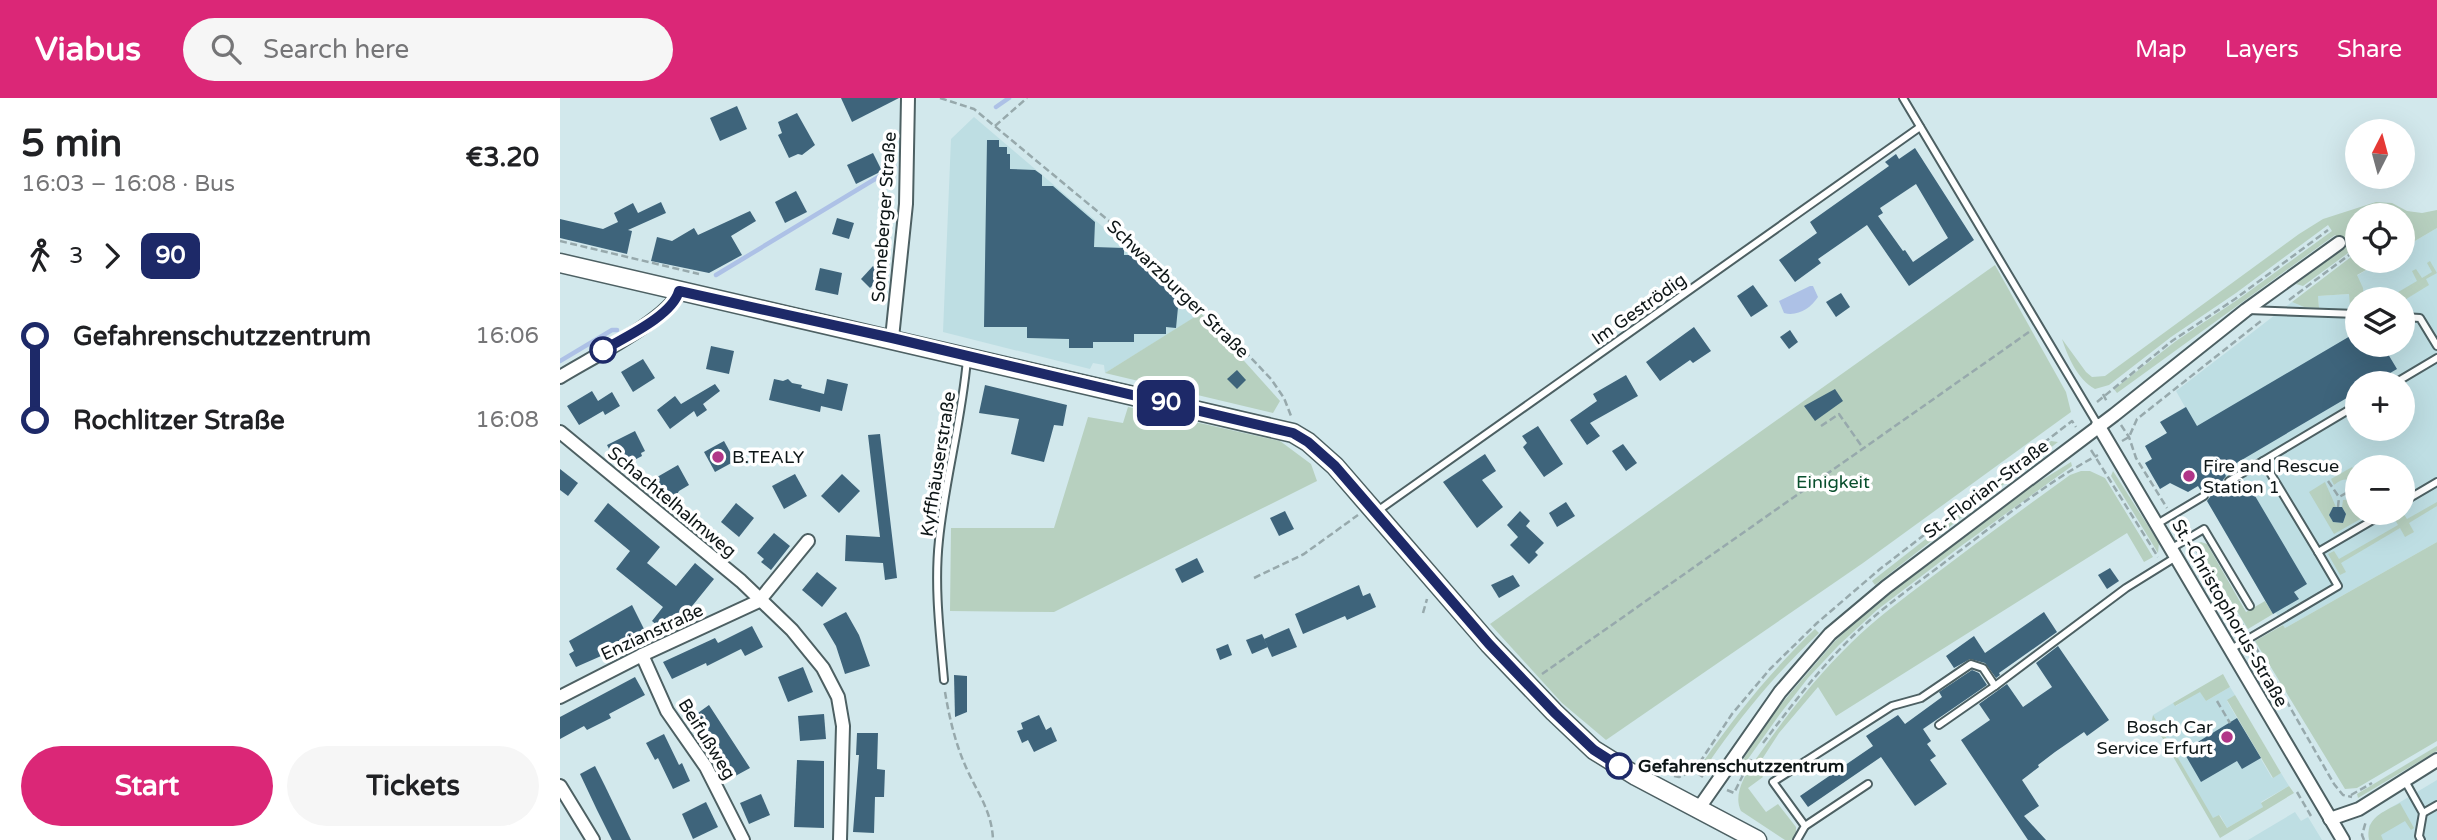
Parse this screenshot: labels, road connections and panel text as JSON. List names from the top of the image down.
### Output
{
  "streets": {
    "street": [
      "Sonneberger Straße",
      "St.-Florian-Straße",
      "Schachtelhalmweg",
      "St.-Christophorus-Straße",
      "Enzianstraße",
      "Beifußweg"
    ],
    "lane": ["Im Geströdig", "Kyffhäuserstraße"],
    "path": ["Schwarzburger Straße"]
  },
  "crossings": [
    ["St.-Florian-Straße", "St.-Christophorus-Straße"],
    ["Schachtelhalmweg", "Enzianstraße"],
    ["Enzianstraße", "Beifußweg"]
  ],
  "parks": ["Einigkeit"],
  "places": [
    "B.TEALY",
    "Fire and Rescue Station 1",
    "Bosch Car Service Erfurt",
    "Gefahrenschutzzentrum"
  ],
  "lines": ["bus line 90"],
  "north": "top",
  "page": {
    "header": "Viabus",
    "search": "Search here",
    "nav": ["Map", "Layers", "Share"],
    "heading": ["5 min", "16:03 – 16:08 · Bus", "€3.20"],
    "on_map": "90",
    "map_buttons": ["+", "−"],
    "legs": ["3", "90"],
    "list": [
      {
        "name": "Gefahrenschutzzentrum",
        "value": "16:06"
      },
      {
        "name": "Rochlitzer Straße",
        "value": "16:08"
      }
    ],
    "buttons": ["Start", "Tickets"]
  }
}
